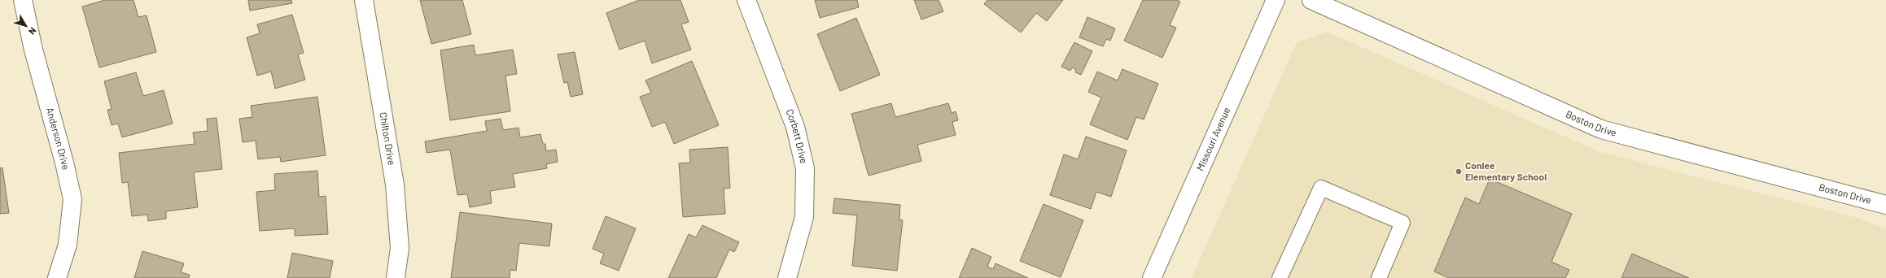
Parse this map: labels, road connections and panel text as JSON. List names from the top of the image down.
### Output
{
  "streets": {
    "street": [
      "Boston Drive",
      "Corbett Drive",
      "Chilton Drive",
      "Anderson Drive",
      "Missouri Avenue"
    ]
  },
  "places": ["Conlee Elementary School"],
  "north": "bottom right"
}
